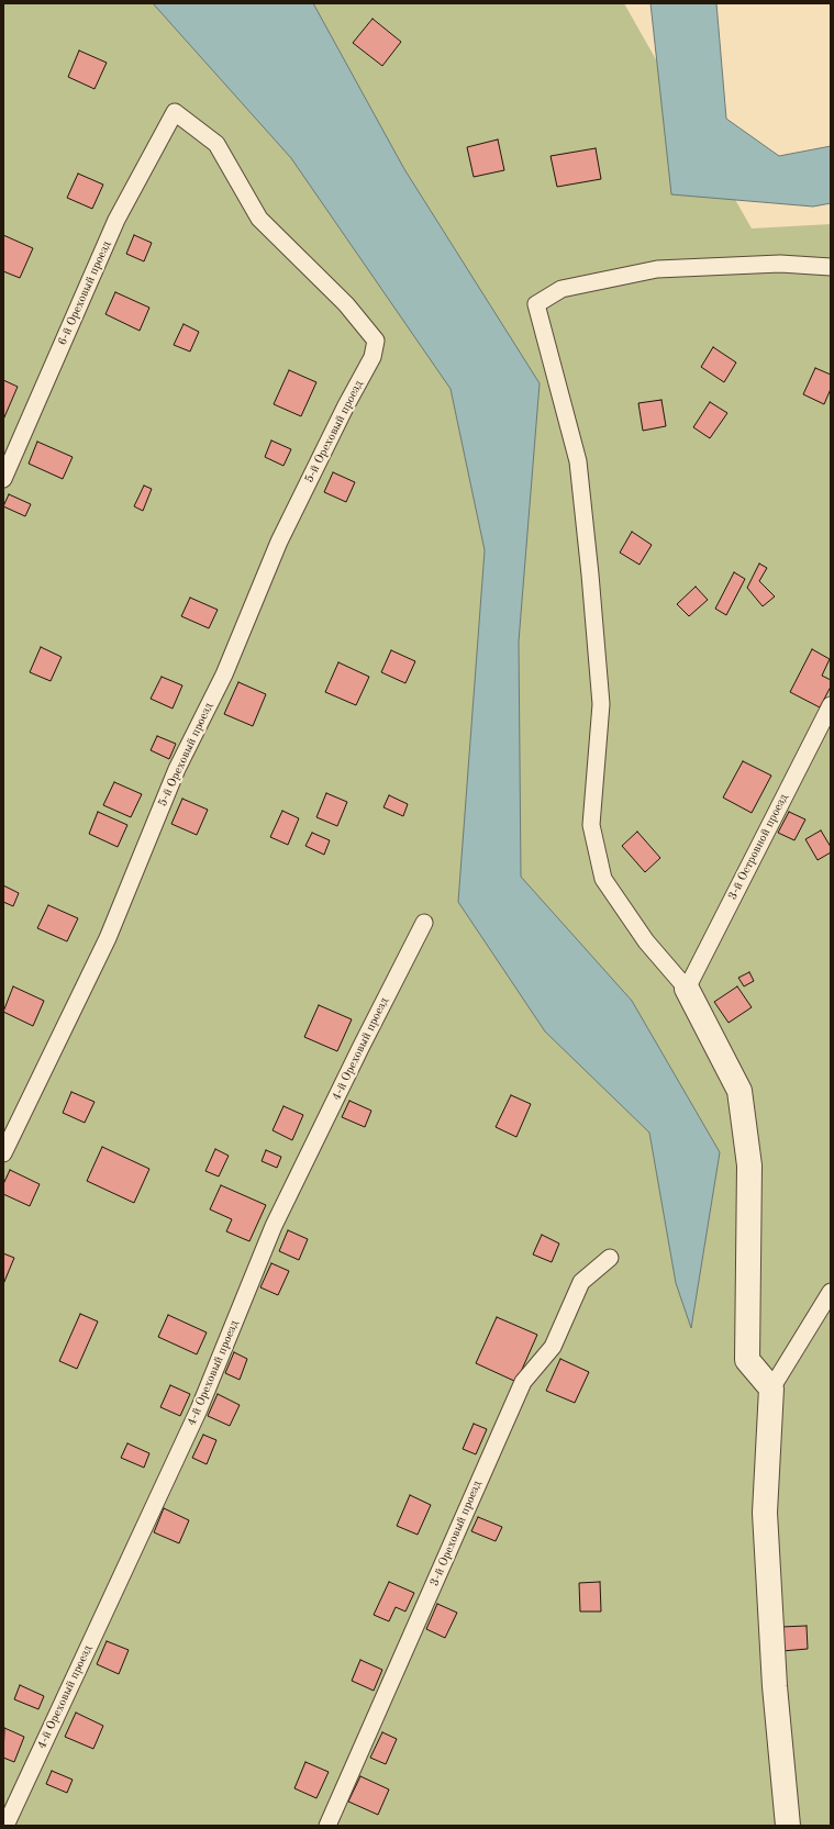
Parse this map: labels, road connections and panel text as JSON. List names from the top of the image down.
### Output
{
  "streets": {
    "lane": [
      "6-й Ореховый проезд",
      "5-й Ореховый проезд",
      "3-й Островной проезд",
      "4-й Ореховый проезд",
      "3-й Ореховый проезд"
    ]
  },
  "crossings": [
    ["6-й Ореховый проезд", "5-й Ореховый проезд"]
  ]
}
